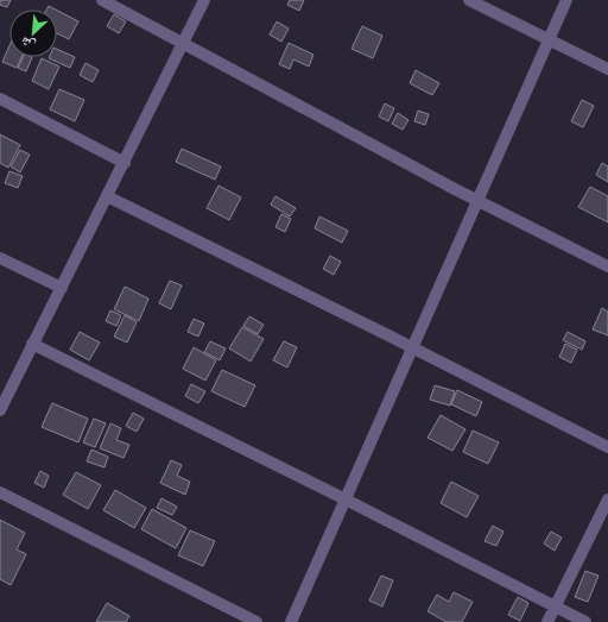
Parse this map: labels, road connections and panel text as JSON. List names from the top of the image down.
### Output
{
  "north": "bottom left"
}
